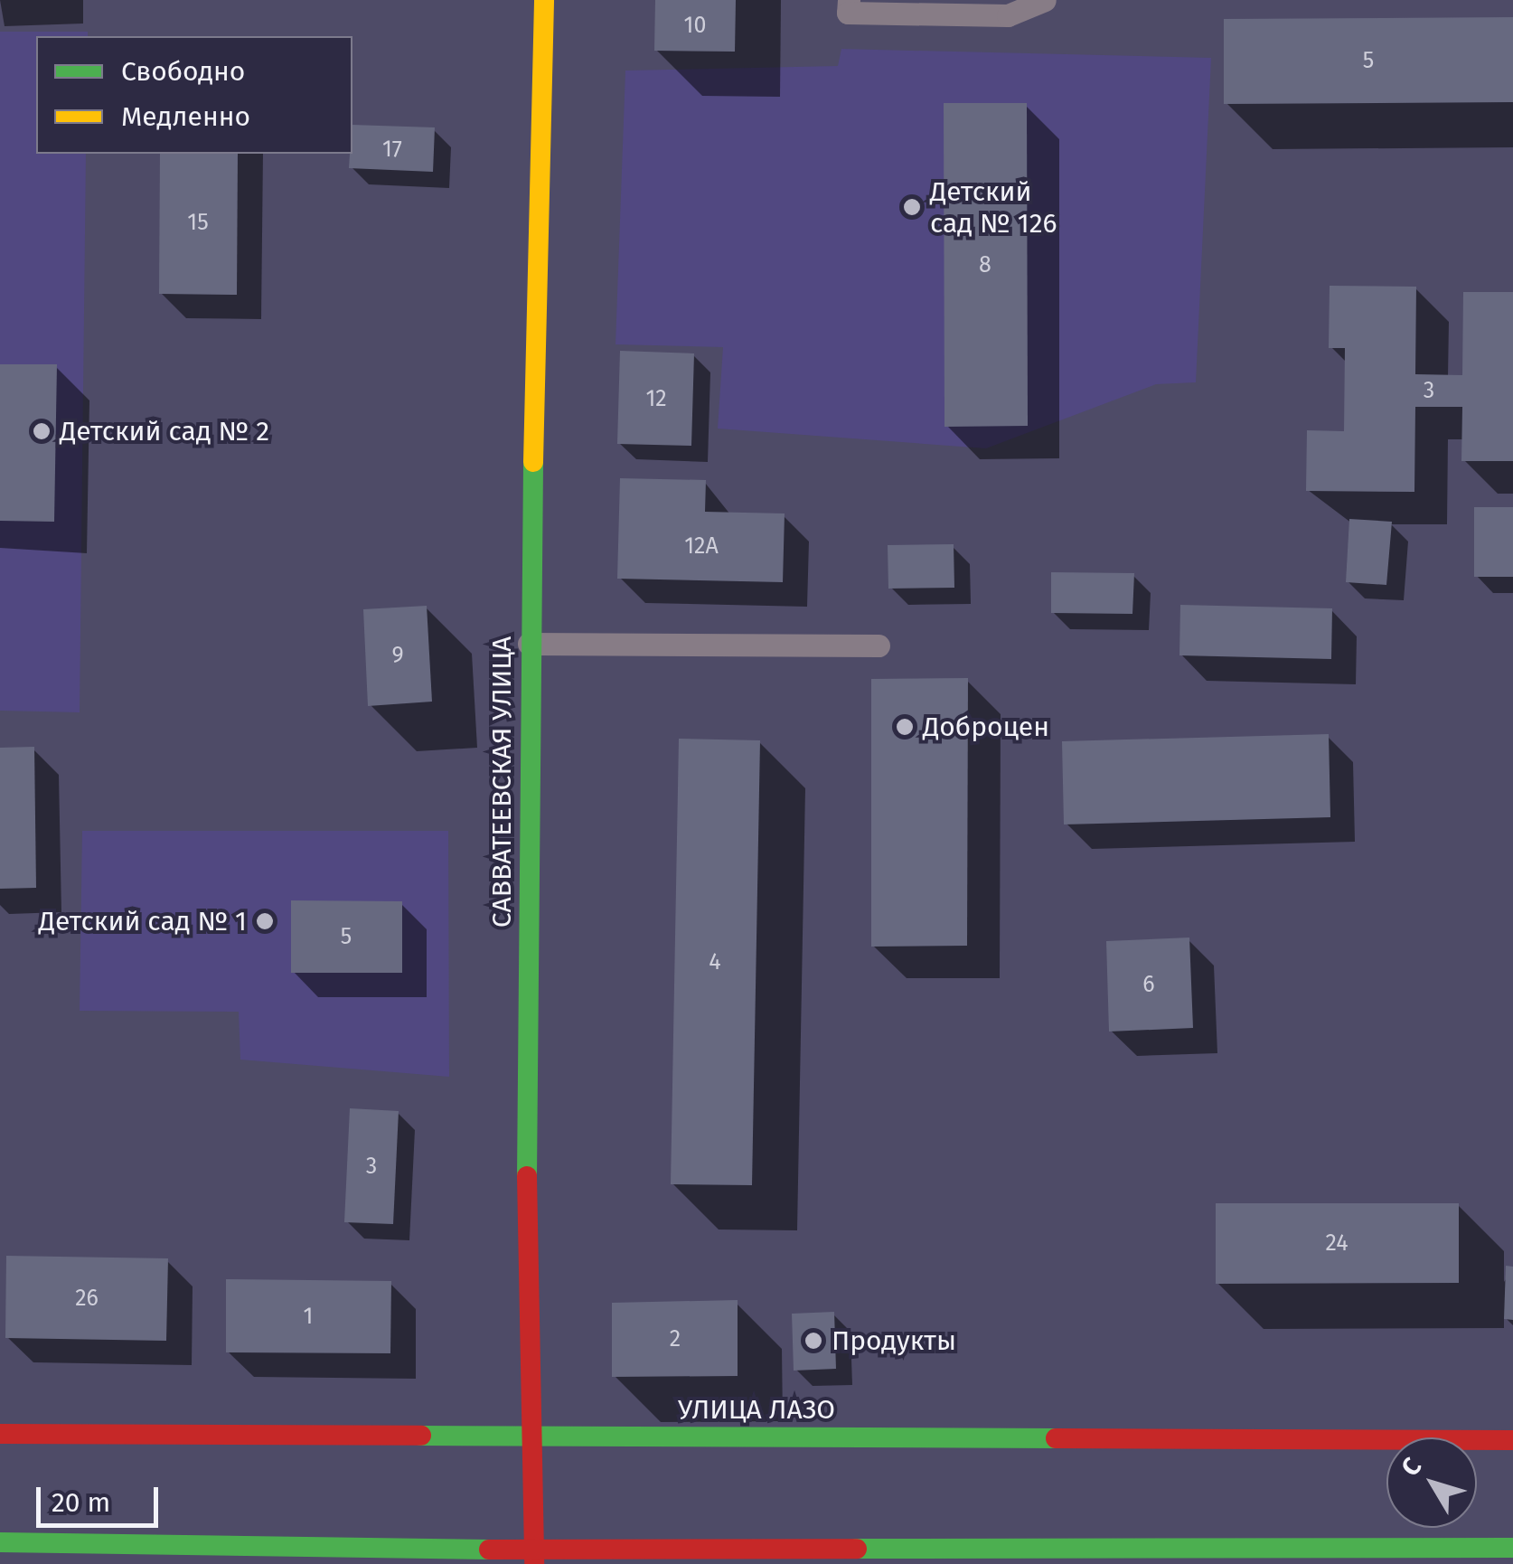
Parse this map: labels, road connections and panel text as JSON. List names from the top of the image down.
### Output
{
  "streets": {
    "street": ["САВВАТЕЕВСКАЯ УЛИЦА", "УЛИЦА ЛАЗО"]
  },
  "crossings": [
    ["САВВАТЕЕВСКАЯ УЛИЦА", "УЛИЦА ЛАЗО"]
  ],
  "places": [
    "Детский сад № 126",
    "Детский сад № 2",
    "Доброцен",
    "Детский сад № 1",
    "Продукты"
  ],
  "house_numbers": [
    "10",
    "5",
    "17",
    "15",
    "8",
    "3",
    "12",
    "12А",
    "9",
    "5",
    "4",
    "6",
    "3",
    "24",
    "26",
    "1",
    "2"
  ],
  "legend": ["Свободно", "Медленно"],
  "scale_bar": "20 m",
  "north": "top left"
}
